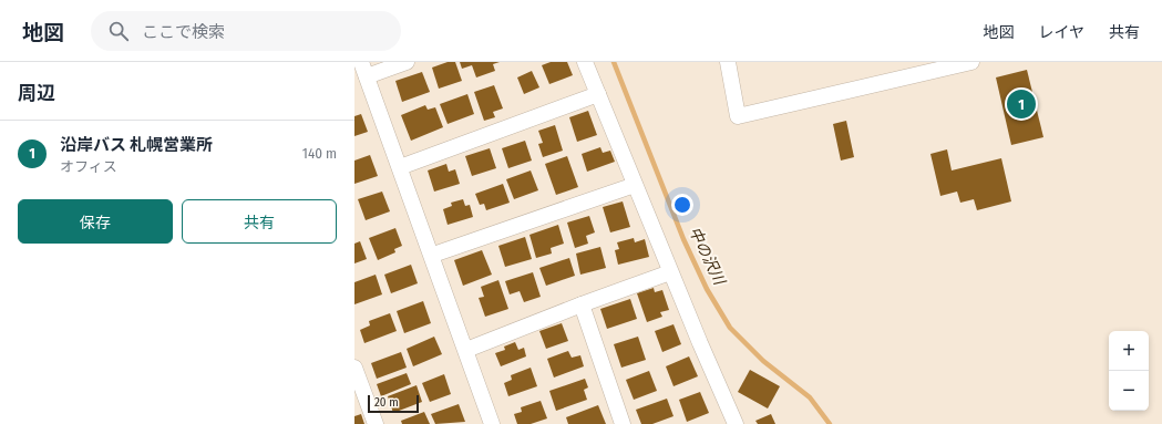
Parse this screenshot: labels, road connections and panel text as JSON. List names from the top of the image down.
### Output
{
  "water": ["中の沢川"],
  "scale_bar": "20 m",
  "page": {
    "header": "地図",
    "search": "ここで検索",
    "nav": ["地図", "レイヤ", "共有"],
    "heading": "周辺",
    "pins": "1",
    "list": [
      {
        "mark": "1",
        "name": "沿岸バス 札幌営業所",
        "note": "オフィス",
        "value": "140 m"
      }
    ],
    "buttons": ["保存", "共有"],
    "map_buttons": ["+", "−"],
    "scale": "20 m"
  }
}
